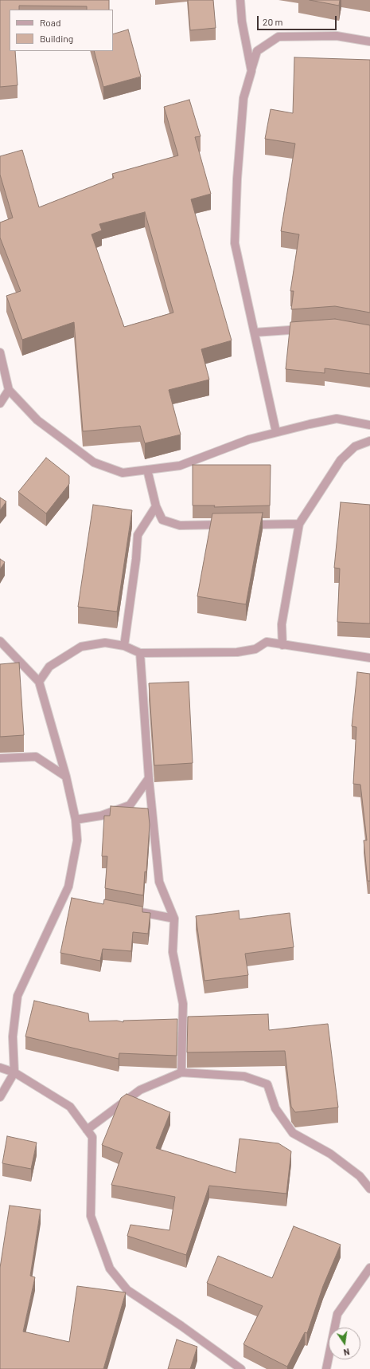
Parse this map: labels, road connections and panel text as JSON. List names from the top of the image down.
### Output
{
  "legend": ["Road", "Building"],
  "scale_bar": "20 m",
  "north": "bottom"
}
